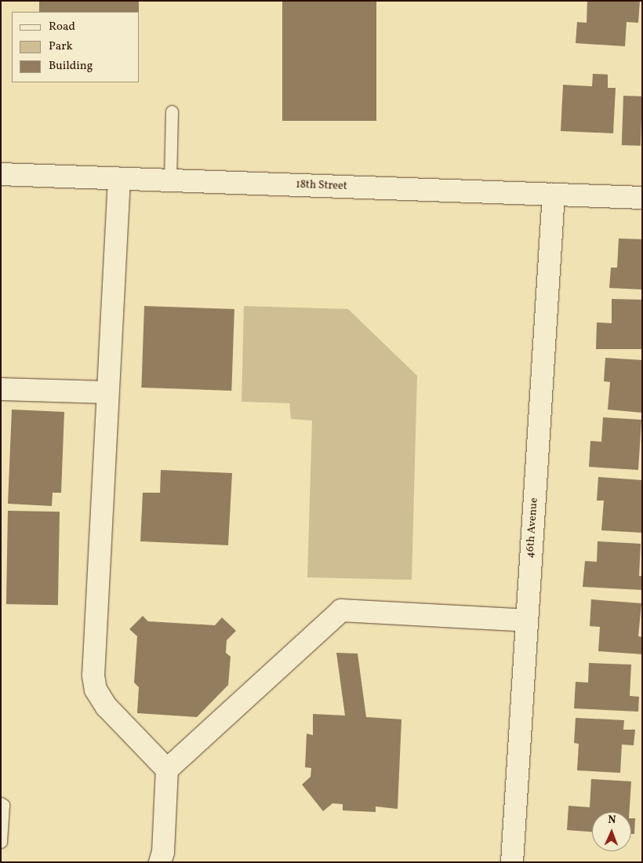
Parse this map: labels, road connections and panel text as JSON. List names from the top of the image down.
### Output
{
  "streets": {
    "street": ["18th Street", "46th Avenue"]
  },
  "crossings": [
    ["18th Street", "46th Avenue"]
  ],
  "legend": ["Road", "Park", "Building"],
  "north": "top"
}
